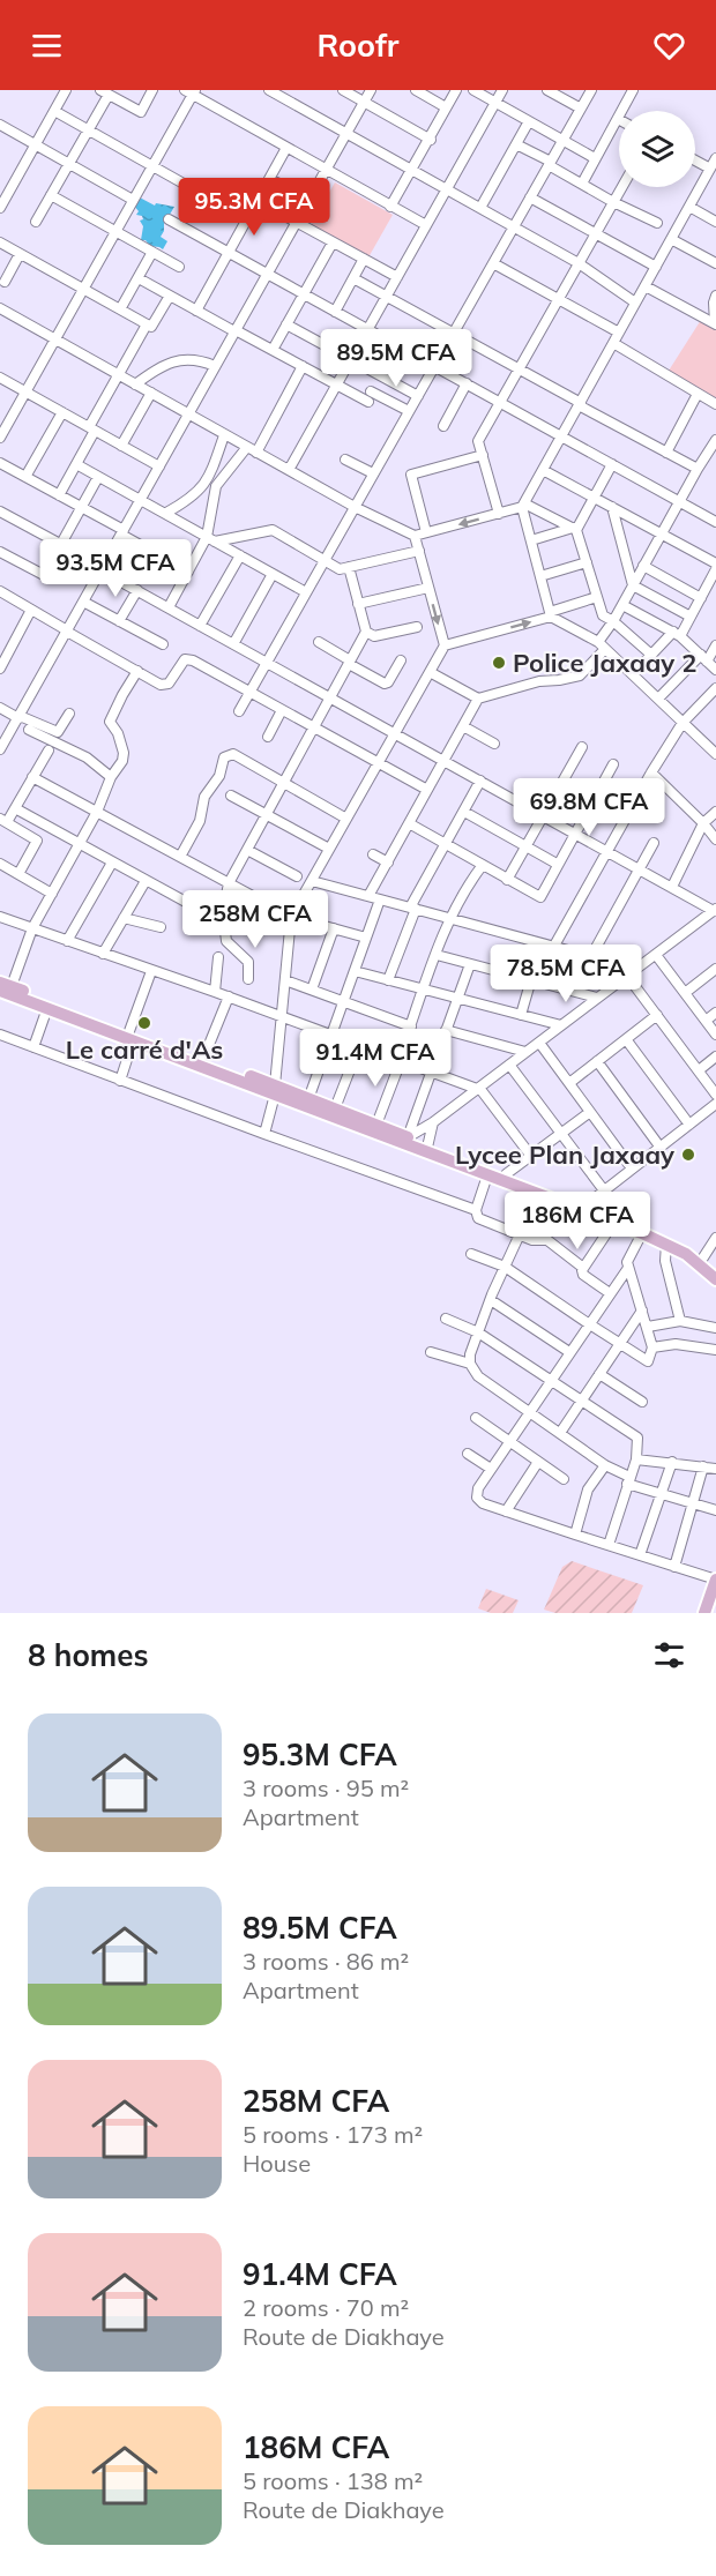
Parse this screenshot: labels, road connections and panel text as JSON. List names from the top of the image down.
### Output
{
  "places": ["Police Jaxaay 2", "Le carré d'As", "Lycee Plan Jaxaay"],
  "page": {
    "header": "Roofr",
    "price": [
      "95.3M CFA",
      "89.5M CFA",
      "93.5M CFA",
      "69.8M CFA",
      "258M CFA",
      "78.5M CFA",
      "91.4M CFA",
      "186M CFA"
    ],
    "heading": "8 homes",
    "list": [
      {
        "name": "95.3M CFA",
        "note": "3 rooms · 95 m² · Apartment"
      },
      {
        "name": "89.5M CFA",
        "note": "3 rooms · 86 m² · Apartment"
      },
      {
        "name": "258M CFA",
        "note": "5 rooms · 173 m² · House"
      },
      {
        "name": "91.4M CFA",
        "note": "2 rooms · 70 m² · Route de Diakhaye"
      },
      {
        "name": "186M CFA",
        "note": "5 rooms · 138 m² · Route de Diakhaye"
      }
    ]
  }
}
